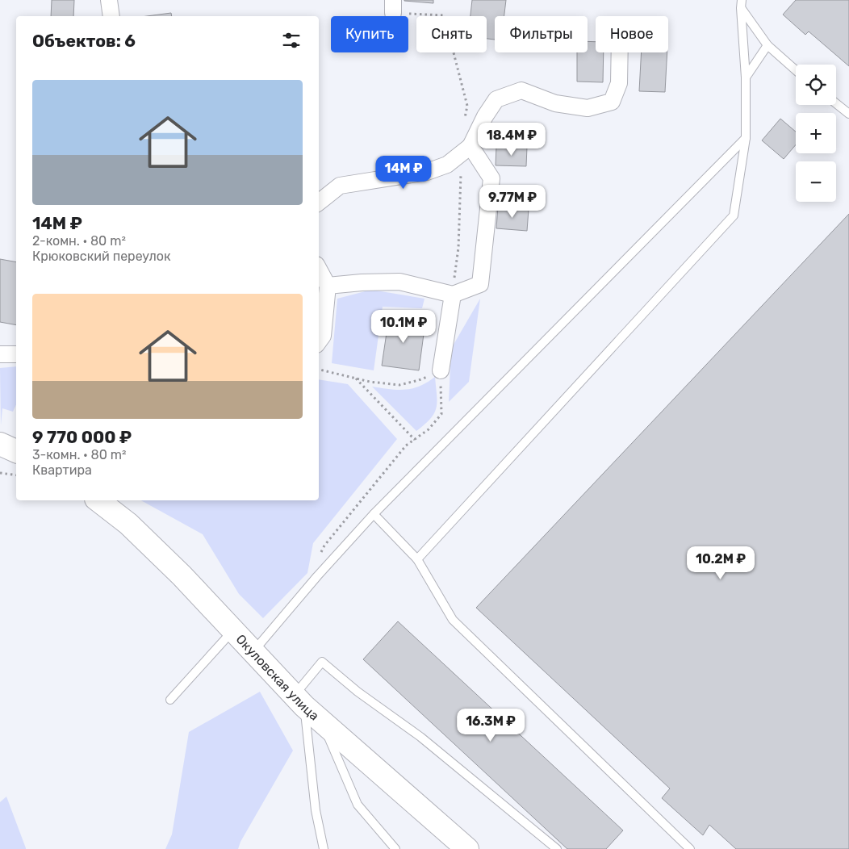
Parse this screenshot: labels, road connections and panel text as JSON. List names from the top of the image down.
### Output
{
  "streets": {
    "main road": ["Окуловская улица"]
  },
  "page": {
    "chip": [
      "Купить",
      "Снять",
      "Фильтры",
      "Новое"
    ],
    "heading": "Объектов: 6",
    "map_buttons": ["+", "−"],
    "list": [
      {
        "name": "14M ₽",
        "note": "2-комн. · 80 m² · Крюковский переулок"
      },
      {
        "name": "9 770 000 ₽",
        "note": "3-комн. · 80 m² · Квартира"
      }
    ],
    "price": [
      "18.4M ₽",
      "14M ₽",
      "9.77M ₽",
      "10.1M ₽",
      "10.2M ₽",
      "16.3M ₽"
    ]
  }
}
